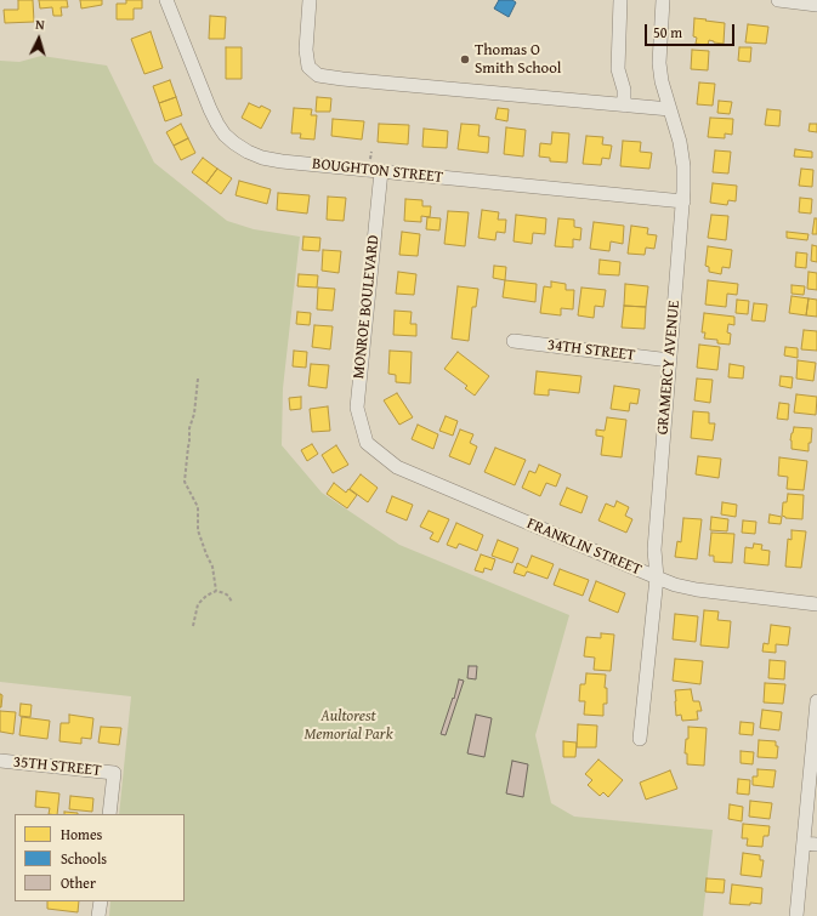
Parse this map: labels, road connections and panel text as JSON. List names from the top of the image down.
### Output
{
  "streets": {
    "street": [
      "BOUGHTON STREET",
      "MONROE BOULEVARD",
      "34TH STREET",
      "GRAMERCY AVENUE",
      "FRANKLIN STREET",
      "35TH STREET"
    ]
  },
  "crossings": [
    ["BOUGHTON STREET", "MONROE BOULEVARD"],
    ["BOUGHTON STREET", "GRAMERCY AVENUE"],
    ["MONROE BOULEVARD", "FRANKLIN STREET"],
    ["34TH STREET", "GRAMERCY AVENUE"],
    ["GRAMERCY AVENUE", "FRANKLIN STREET"]
  ],
  "parks": ["Aultorest Memorial Park"],
  "places": ["Thomas O Smith School"],
  "legend": ["Homes", "Schools", "Other"],
  "scale_bar": "50 m",
  "north": "top"
}
